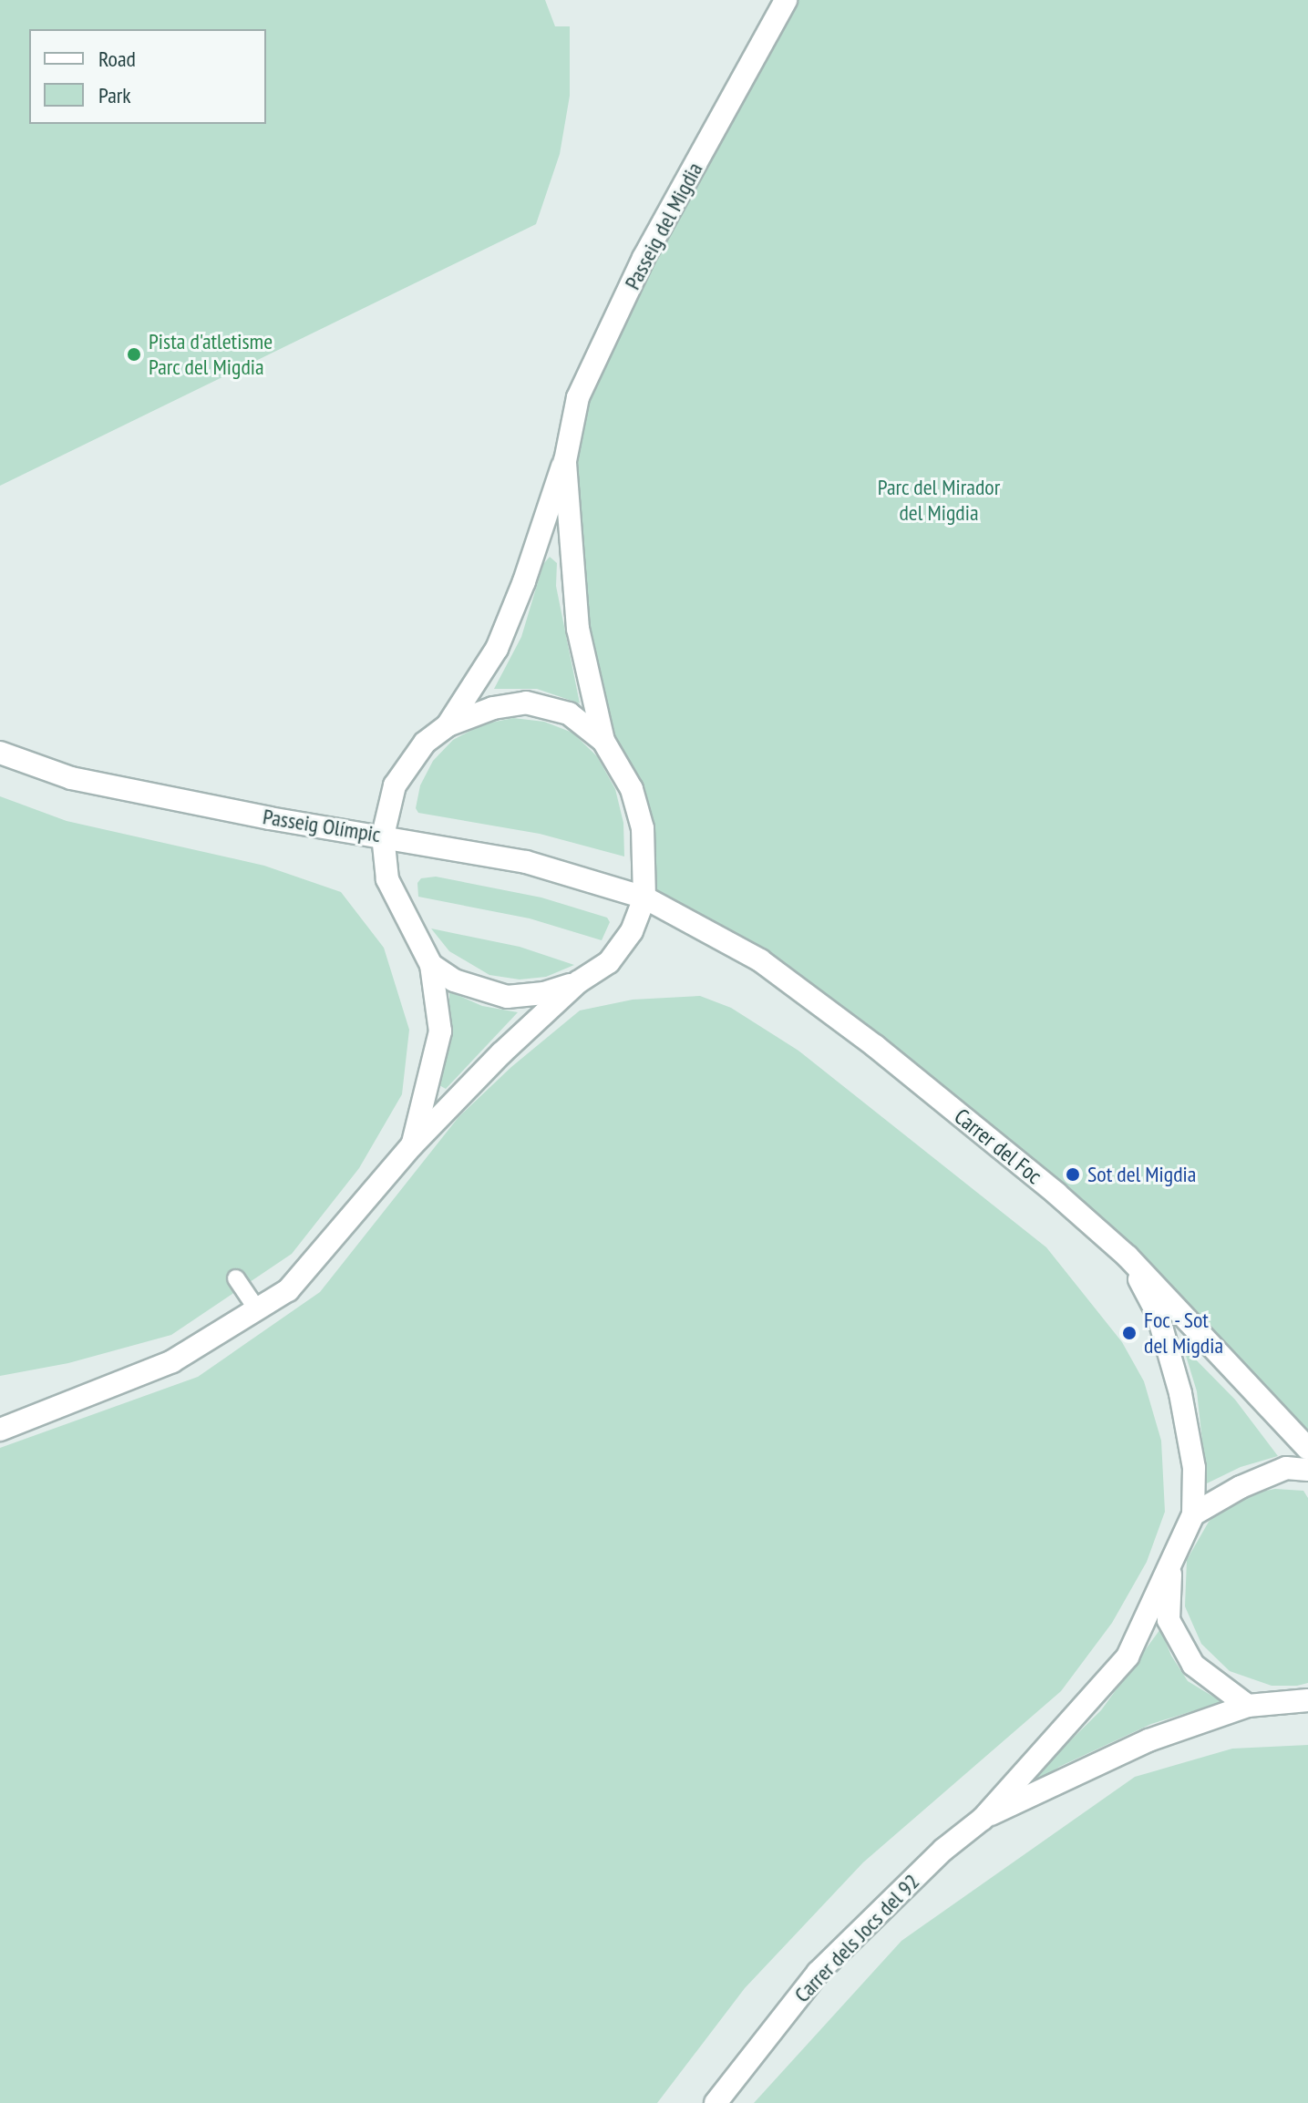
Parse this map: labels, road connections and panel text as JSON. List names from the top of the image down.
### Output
{
  "streets": {
    "street": [
      "Passeig del Migdia",
      "Passeig Olímpic",
      "Carrer del Foc",
      "Carrer dels Jocs del 92"
    ]
  },
  "crossings": [
    ["Passeig Olímpic", "Carrer del Foc"]
  ],
  "parks": ["Parc del Mirador del Migdia"],
  "places": ["Pista d'atletisme Parc del Migdia", "Sot del Migdia", "Foc - Sot del Migdia"],
  "legend": ["Road", "Park"]
}
